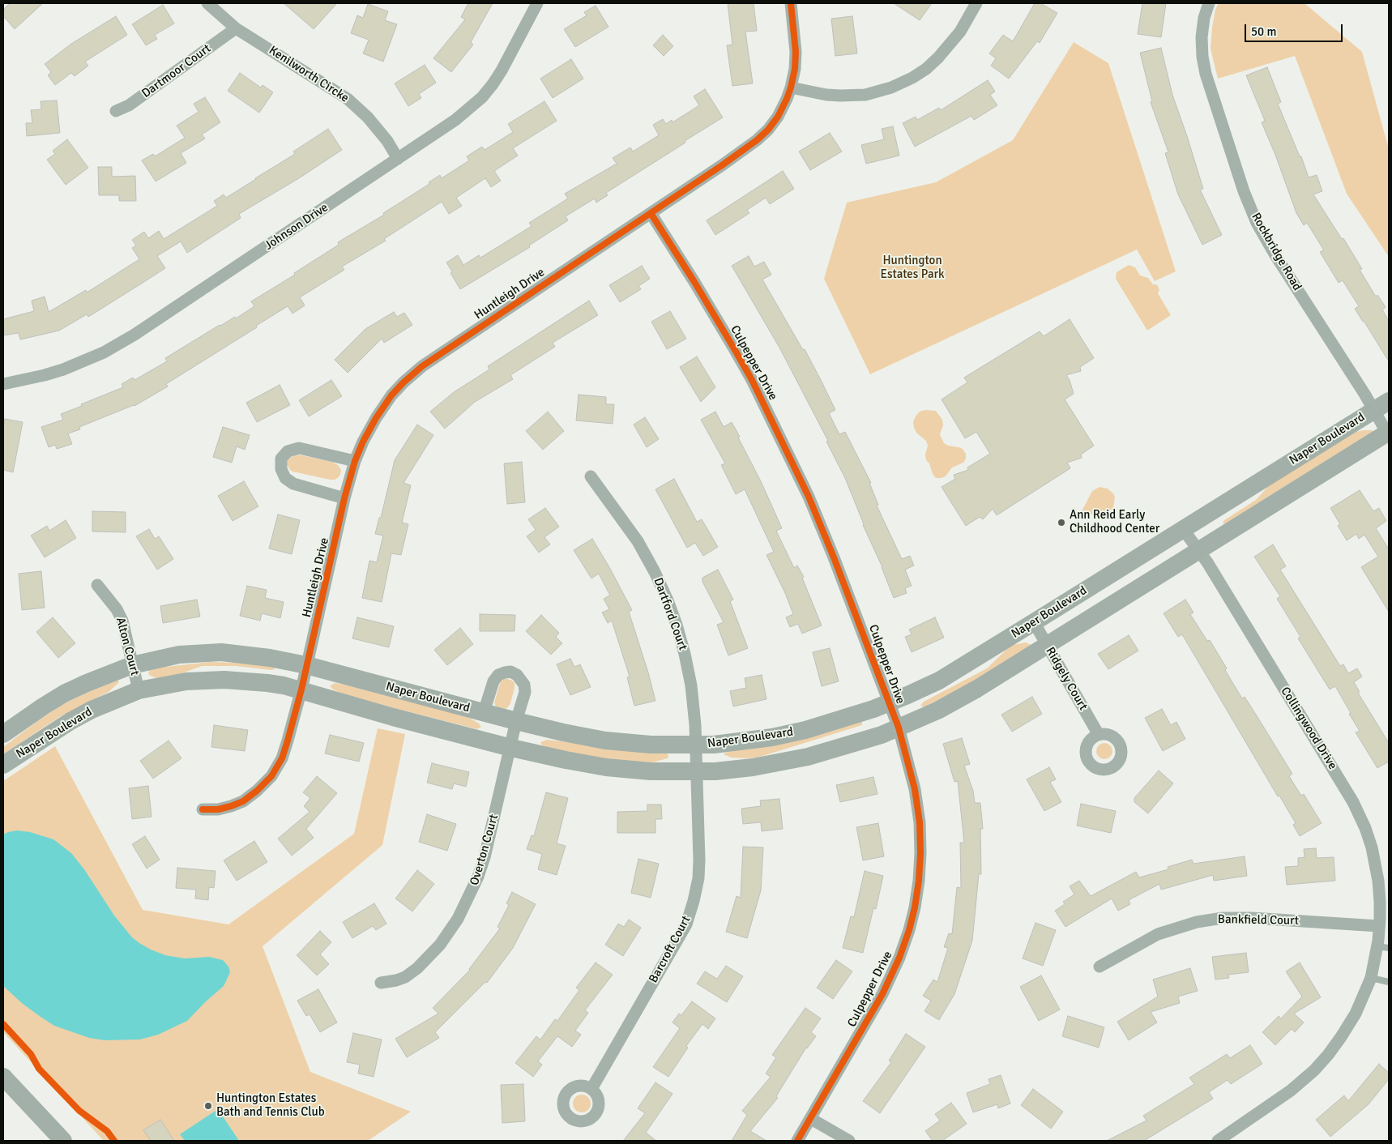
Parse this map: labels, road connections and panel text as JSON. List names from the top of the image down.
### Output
{
  "streets": {
    "main road": ["Naper Boulevard"],
    "street": [
      "Dartmoor Court",
      "Kenilworth Circke",
      "Johnson Drive",
      "Rockbridge Road",
      "Huntleigh Drive",
      "Culpepper Drive",
      "Dartford Court",
      "Alton Court",
      "Ridgely Court",
      "Collingwood Drive",
      "Overton Court",
      "Bankfield Court",
      "Barcroft Court"
    ]
  },
  "crossings": [
    ["Dartmoor Court", "Kenilworth Circke"],
    ["Kenilworth Circke", "Johnson Drive"],
    ["Rockbridge Road", "Naper Boulevard"],
    ["Huntleigh Drive", "Culpepper Drive"],
    ["Huntleigh Drive", "Naper Boulevard"],
    ["Culpepper Drive", "Naper Boulevard"],
    ["Naper Boulevard", "Dartford Court"],
    ["Naper Boulevard", "Alton Court"],
    ["Naper Boulevard", "Ridgely Court"],
    ["Naper Boulevard", "Collingwood Drive"],
    ["Naper Boulevard", "Overton Court"],
    ["Naper Boulevard", "Barcroft Court"],
    ["Dartford Court", "Barcroft Court"],
    ["Collingwood Drive", "Bankfield Court"]
  ],
  "parks": ["Huntington Estates Park"],
  "places": ["Ann Reid Early Childhood Center", "Huntington Estates Bath and Tennis Club"],
  "scale_bar": "50 m"
}
